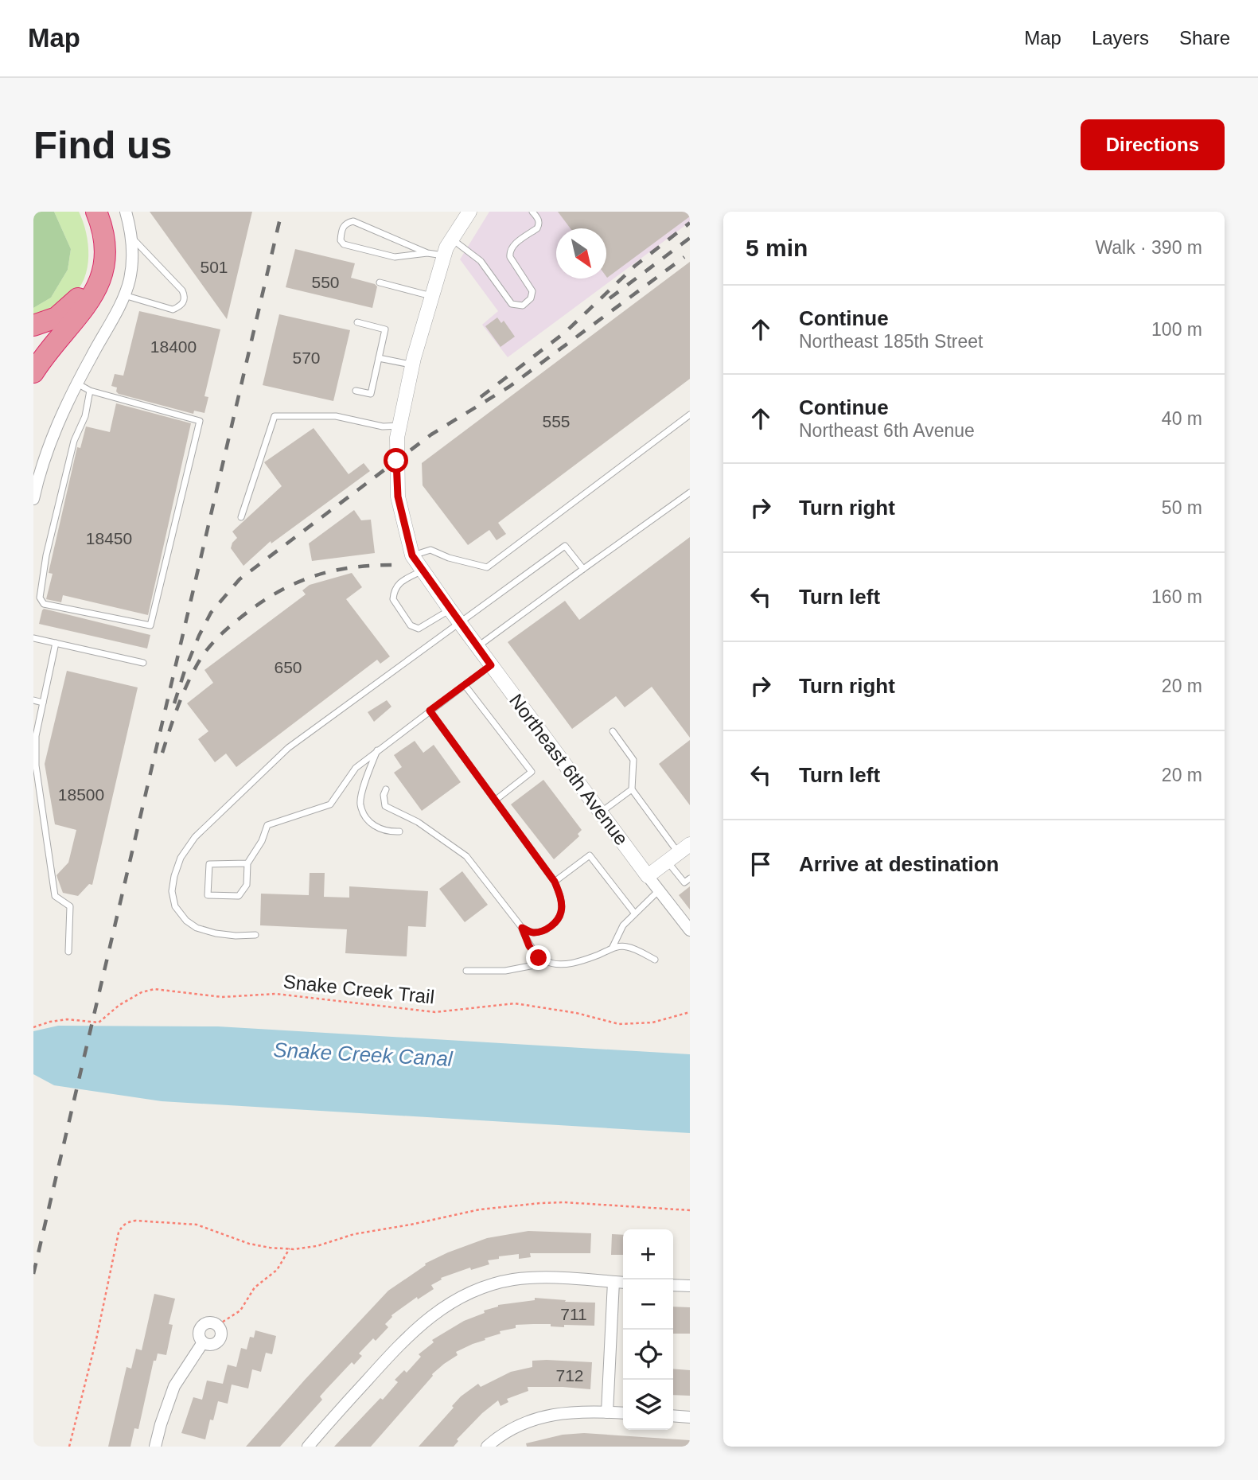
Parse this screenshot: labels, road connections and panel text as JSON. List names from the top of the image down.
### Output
{
  "streets": {
    "street": ["Northeast 6th Avenue"],
    "path": ["Snake Creek Trail"]
  },
  "water": ["Snake Creek Canal"],
  "house_numbers": [
    "501",
    "550",
    "18400",
    "570",
    "555",
    "18450",
    "650",
    "18500",
    "711",
    "712"
  ],
  "north": "bottom right",
  "page": {
    "header": "Map",
    "nav": ["Map", "Layers", "Share"],
    "buttons": "Directions",
    "title": "Find us",
    "heading": ["5 min", "Walk · 390 m"],
    "list": [
      ["Continue", "Northeast 185th Street", "100 m"],
      ["Continue", "Northeast 6th Avenue", "40 m"],
      ["Turn right", "50 m"],
      ["Turn left", "160 m"],
      ["Turn right", "20 m"],
      ["Turn left", "20 m"],
      "Arrive at destination"
    ],
    "map_buttons": ["+", "−"]
  }
}
